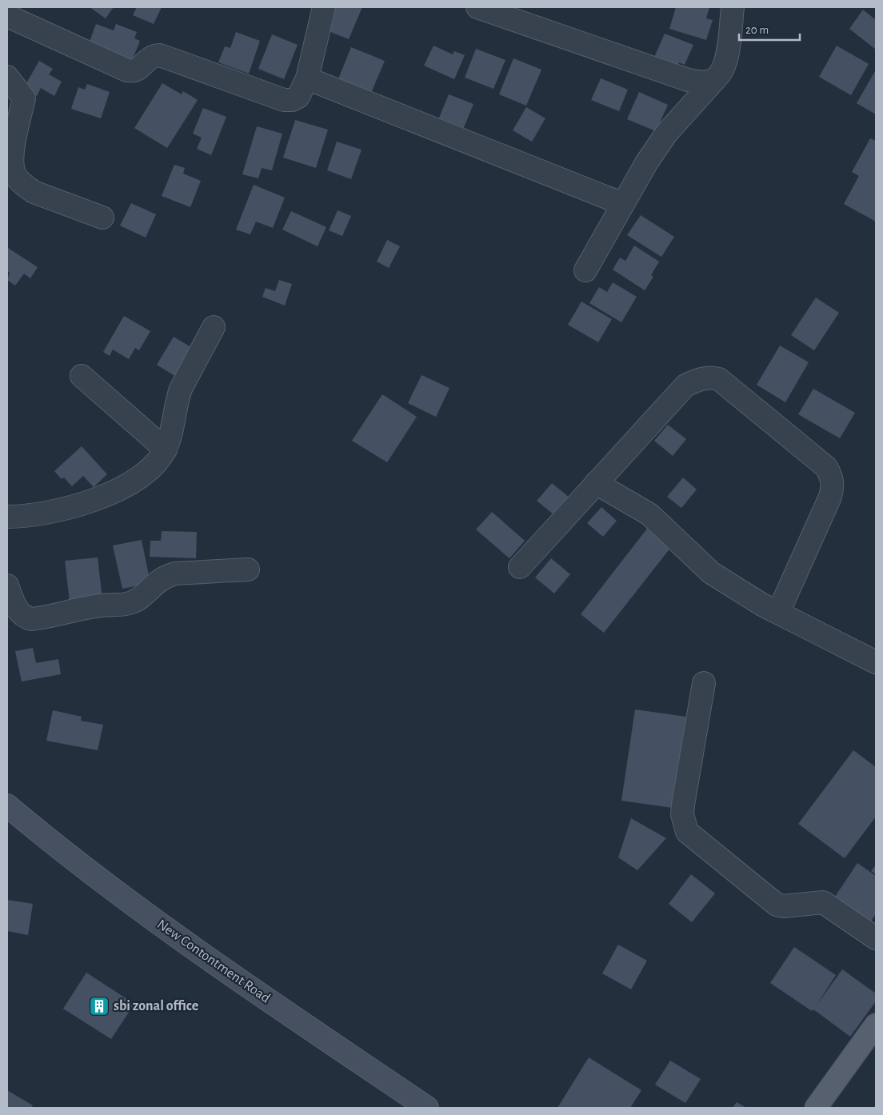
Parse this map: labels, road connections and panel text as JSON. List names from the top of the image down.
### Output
{
  "streets": {
    "street": ["New Contontment Road"]
  },
  "places": {
    "building": ["sbi zonal office"]
  },
  "scale_bar": "20 m"
}
